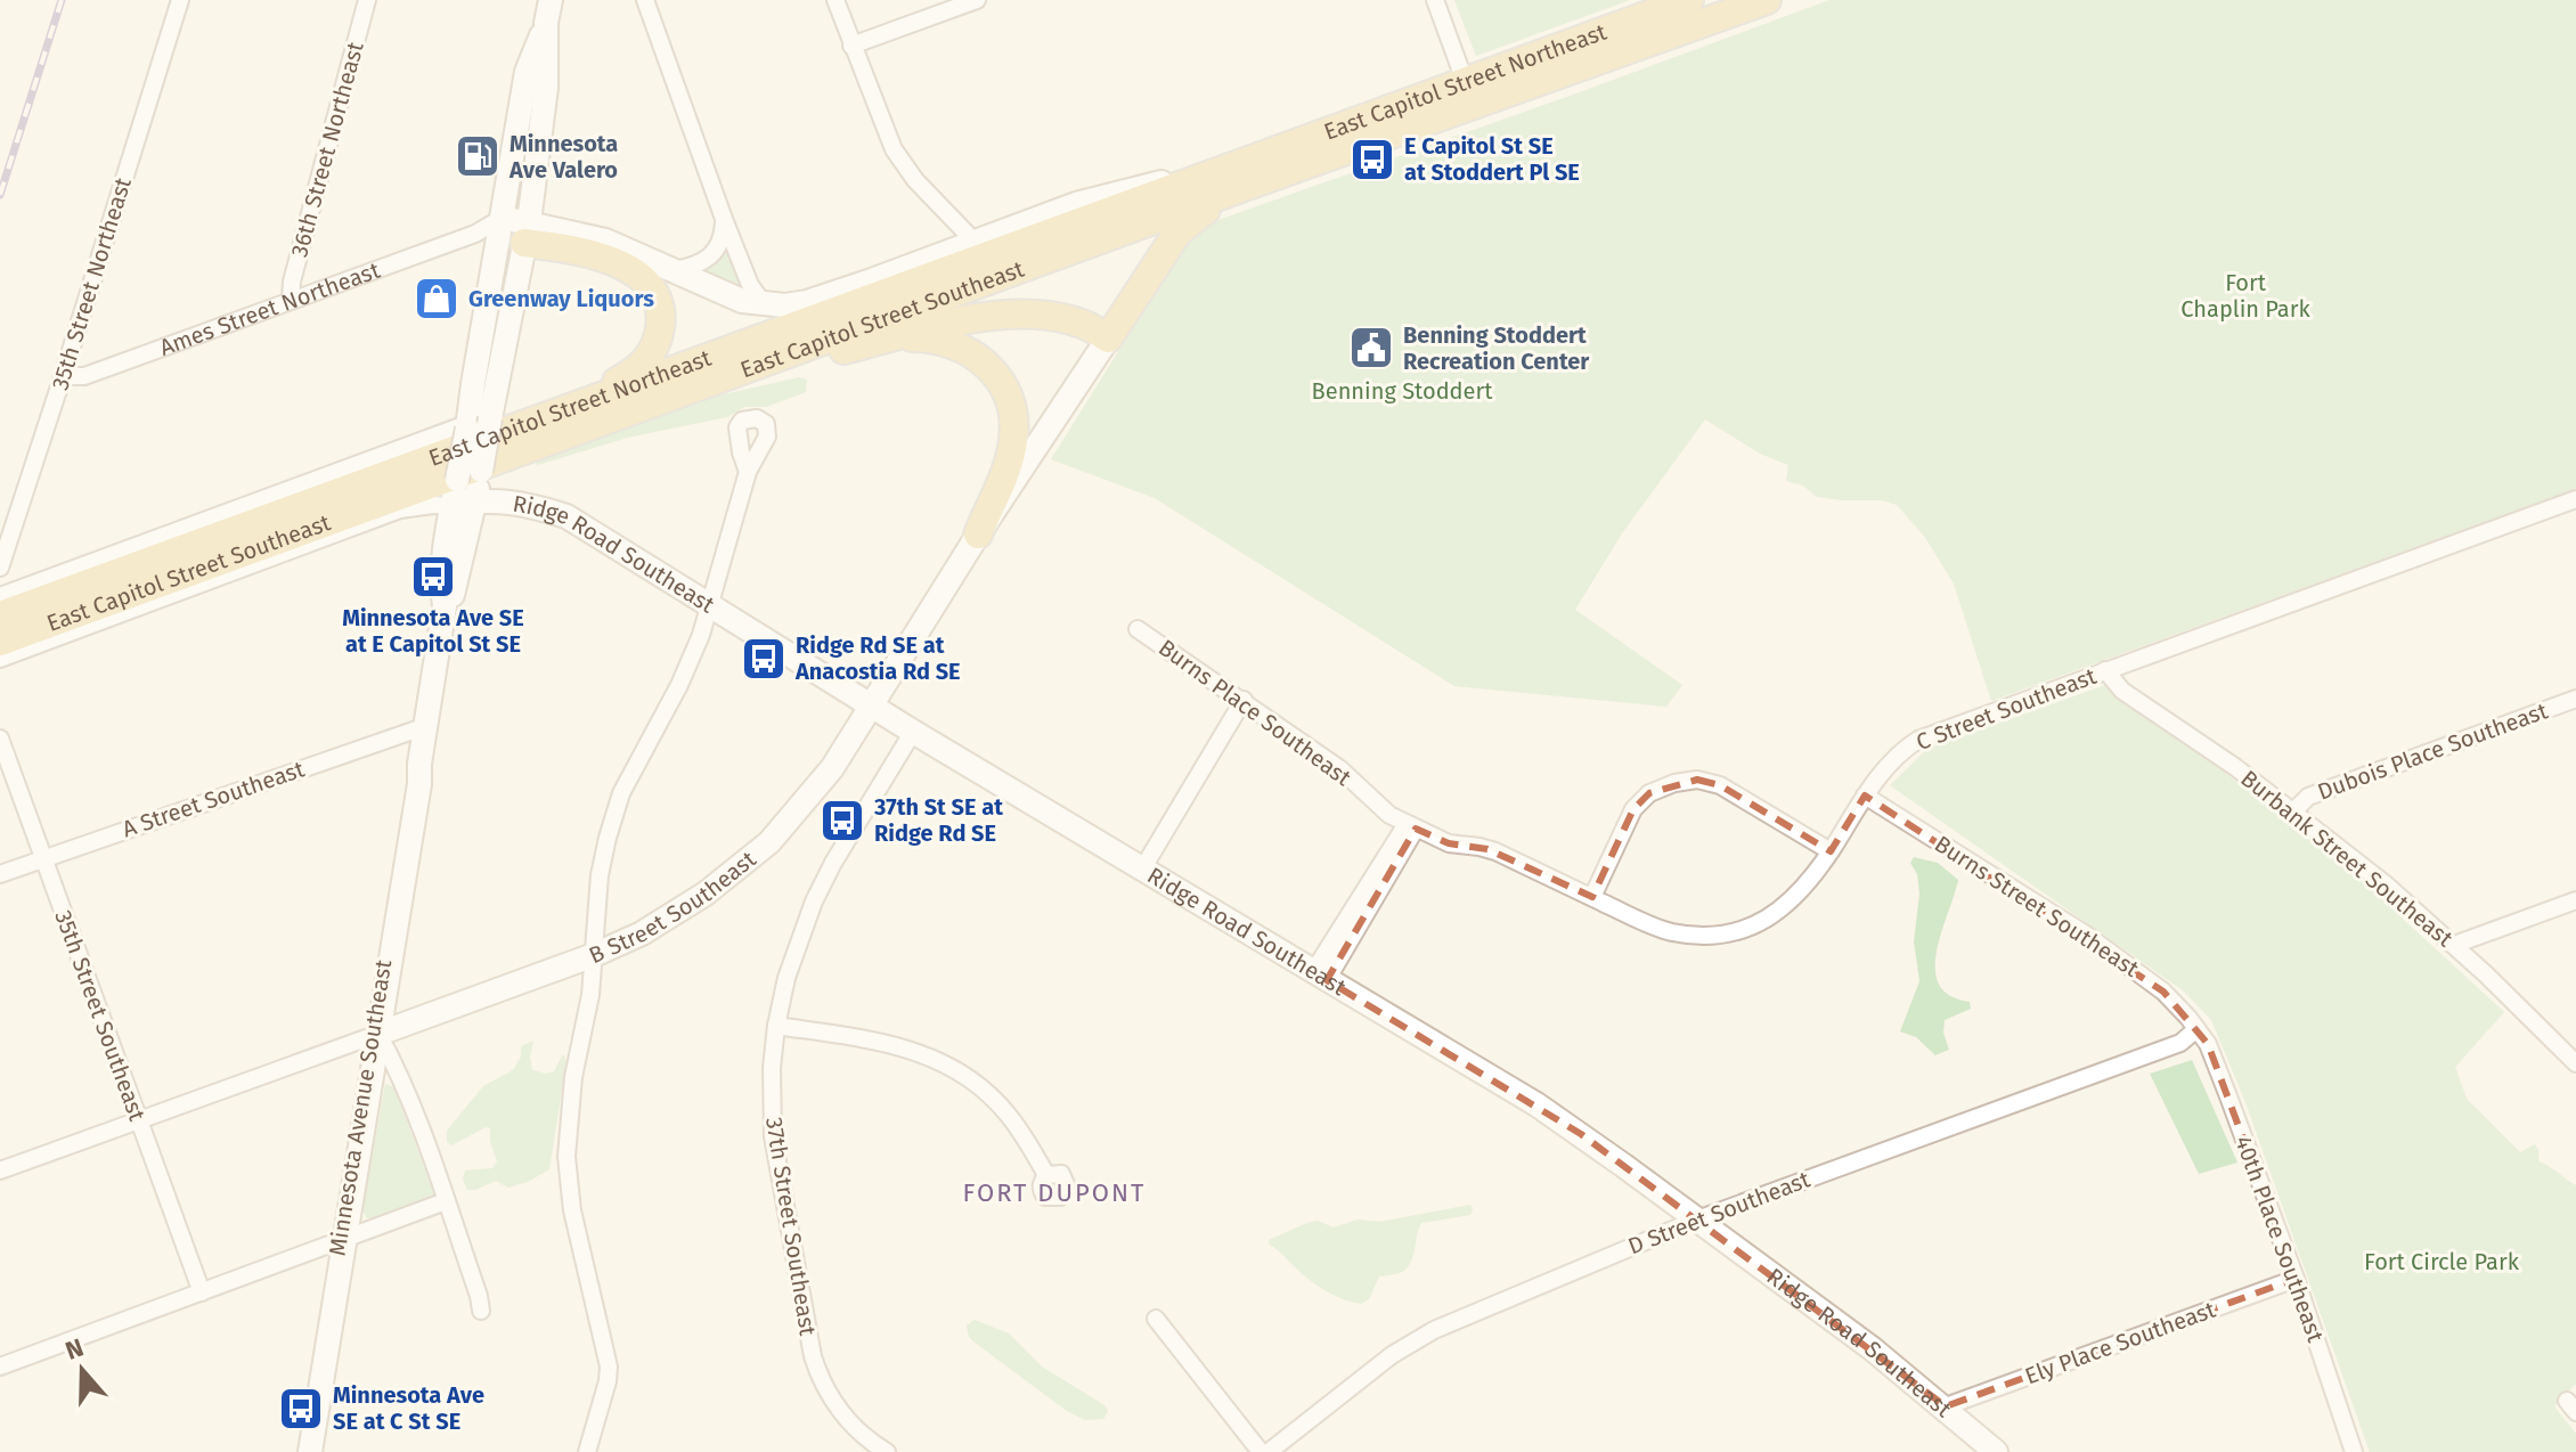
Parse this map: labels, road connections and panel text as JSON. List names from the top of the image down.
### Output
{
  "streets": {
    "main road": [
      "East Capitol Street Northeast",
      "East Capitol Street Southeast",
      "Ridge Road Southeast",
      "B Street Southeast",
      "Minnesota Avenue Southeast"
    ],
    "street": [
      "36th Street Northeast",
      "35th Street Northeast",
      "Ames Street Northeast",
      "C Street Southeast",
      "Burns Place Southeast",
      "Dubois Place Southeast",
      "A Street Southeast",
      "Burbank Street Southeast",
      "Burns Street Southeast",
      "35th Street Southeast",
      "D Street Southeast",
      "37th Street Southeast",
      "40th Place Southeast",
      "Ely Place Southeast"
    ]
  },
  "crossings": [
    ["East Capitol Street Northeast", "Ames Street Northeast"],
    ["East Capitol Street Northeast", "East Capitol Street Southeast"],
    ["East Capitol Street Northeast", "Minnesota Avenue Southeast"],
    ["36th Street Northeast", "Ames Street Northeast"],
    ["35th Street Northeast", "Ames Street Northeast"],
    ["East Capitol Street Southeast", "Ridge Road Southeast"],
    ["East Capitol Street Southeast", "Minnesota Avenue Southeast"],
    ["Ridge Road Southeast", "B Street Southeast"],
    ["Ridge Road Southeast", "Minnesota Avenue Southeast"],
    ["Ridge Road Southeast", "D Street Southeast"],
    ["Ridge Road Southeast", "37th Street Southeast"],
    ["Ridge Road Southeast", "Ely Place Southeast"],
    ["C Street Southeast", "Burns Place Southeast"],
    ["C Street Southeast", "Burbank Street Southeast"],
    ["C Street Southeast", "Burns Street Southeast"],
    ["Dubois Place Southeast", "Burbank Street Southeast"],
    ["A Street Southeast", "35th Street Southeast"],
    ["A Street Southeast", "Minnesota Avenue Southeast"],
    ["B Street Southeast", "35th Street Southeast"],
    ["B Street Southeast", "Minnesota Avenue Southeast"],
    ["Burns Street Southeast", "D Street Southeast"],
    ["Burns Street Southeast", "40th Place Southeast"],
    ["D Street Southeast", "40th Place Southeast"],
    ["40th Place Southeast", "Ely Place Southeast"]
  ],
  "districts": ["FORT DUPONT"],
  "parks": ["Fort Chaplin Park", "Benning Stoddert", "Fort Circle Park"],
  "places": {
    "fuel station": ["Minnesota Ave Valero"],
    "bus stop": [
      "E Capitol St SE at Stoddert Pl SE",
      "Minnesota Ave SE at E Capitol St SE",
      "Ridge Rd SE at Anacostia Rd SE",
      "37th St SE at Ridge Rd SE",
      "Minnesota Ave SE at C St SE"
    ],
    "shop": ["Greenway Liquors"],
    "public building": ["Benning Stoddert Recreation Center"]
  },
  "north": "top"
}
